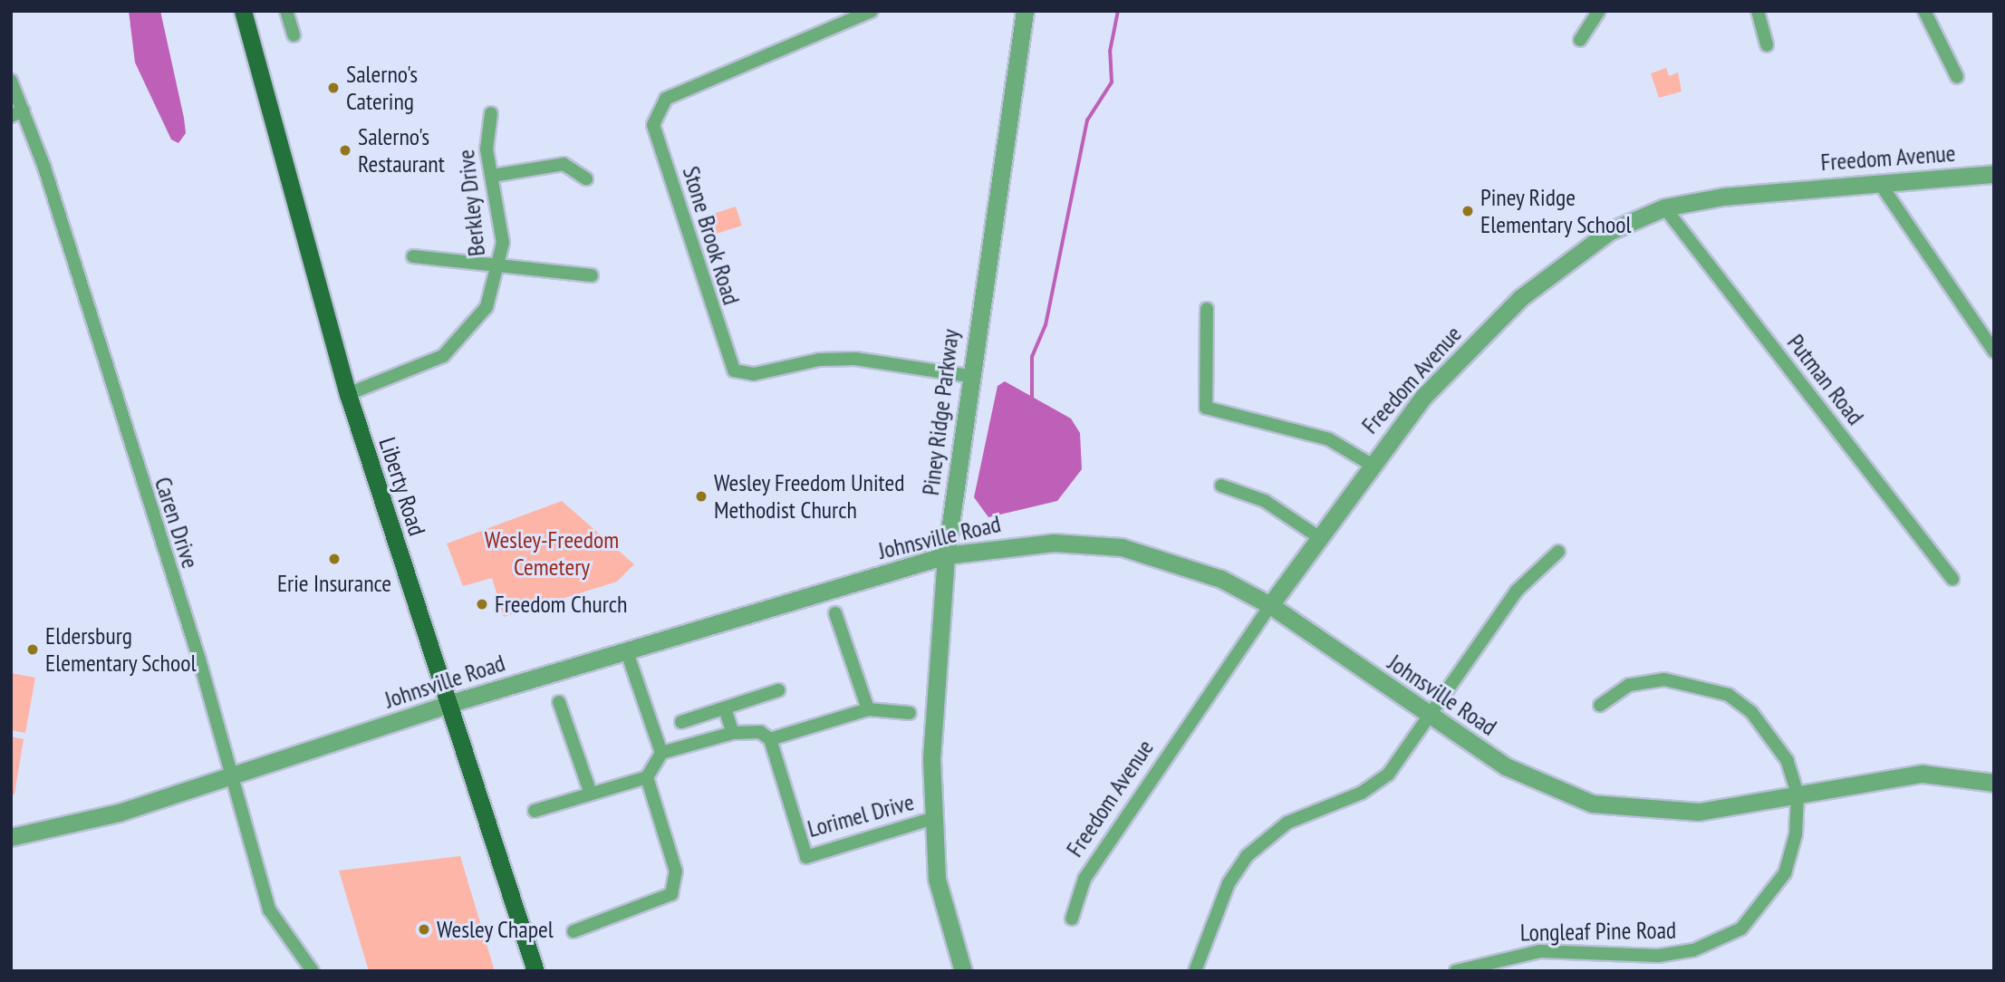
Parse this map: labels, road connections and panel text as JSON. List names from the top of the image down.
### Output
{
  "streets": {
    "main road": ["Liberty Road"],
    "street": [
      "Freedom Avenue",
      "Berkley Drive",
      "Stone Brook Road",
      "Putman Road",
      "Piney Ridge Parkway",
      "Caren Drive",
      "Johnsville Road",
      "Lorimel Drive",
      "Longleaf Pine Road"
    ]
  },
  "crossings": [
    ["Freedom Avenue", "Putman Road"],
    ["Freedom Avenue", "Johnsville Road"],
    ["Berkley Drive", "Liberty Road"],
    ["Stone Brook Road", "Piney Ridge Parkway"],
    ["Piney Ridge Parkway", "Johnsville Road"],
    ["Piney Ridge Parkway", "Lorimel Drive"],
    ["Liberty Road", "Johnsville Road"],
    ["Caren Drive", "Johnsville Road"],
    ["Johnsville Road", "Longleaf Pine Road"]
  ],
  "parks": ["Wesley-Freedom Cemetery"],
  "places": [
    "Salerno's Catering",
    "Salerno's Restaurant",
    "Piney Ridge Elementary School",
    "Wesley Freedom United Methodist Church",
    "Erie Insurance",
    "Freedom Church",
    "Eldersburg Elementary School",
    "Wesley Chapel"
  ]
}
